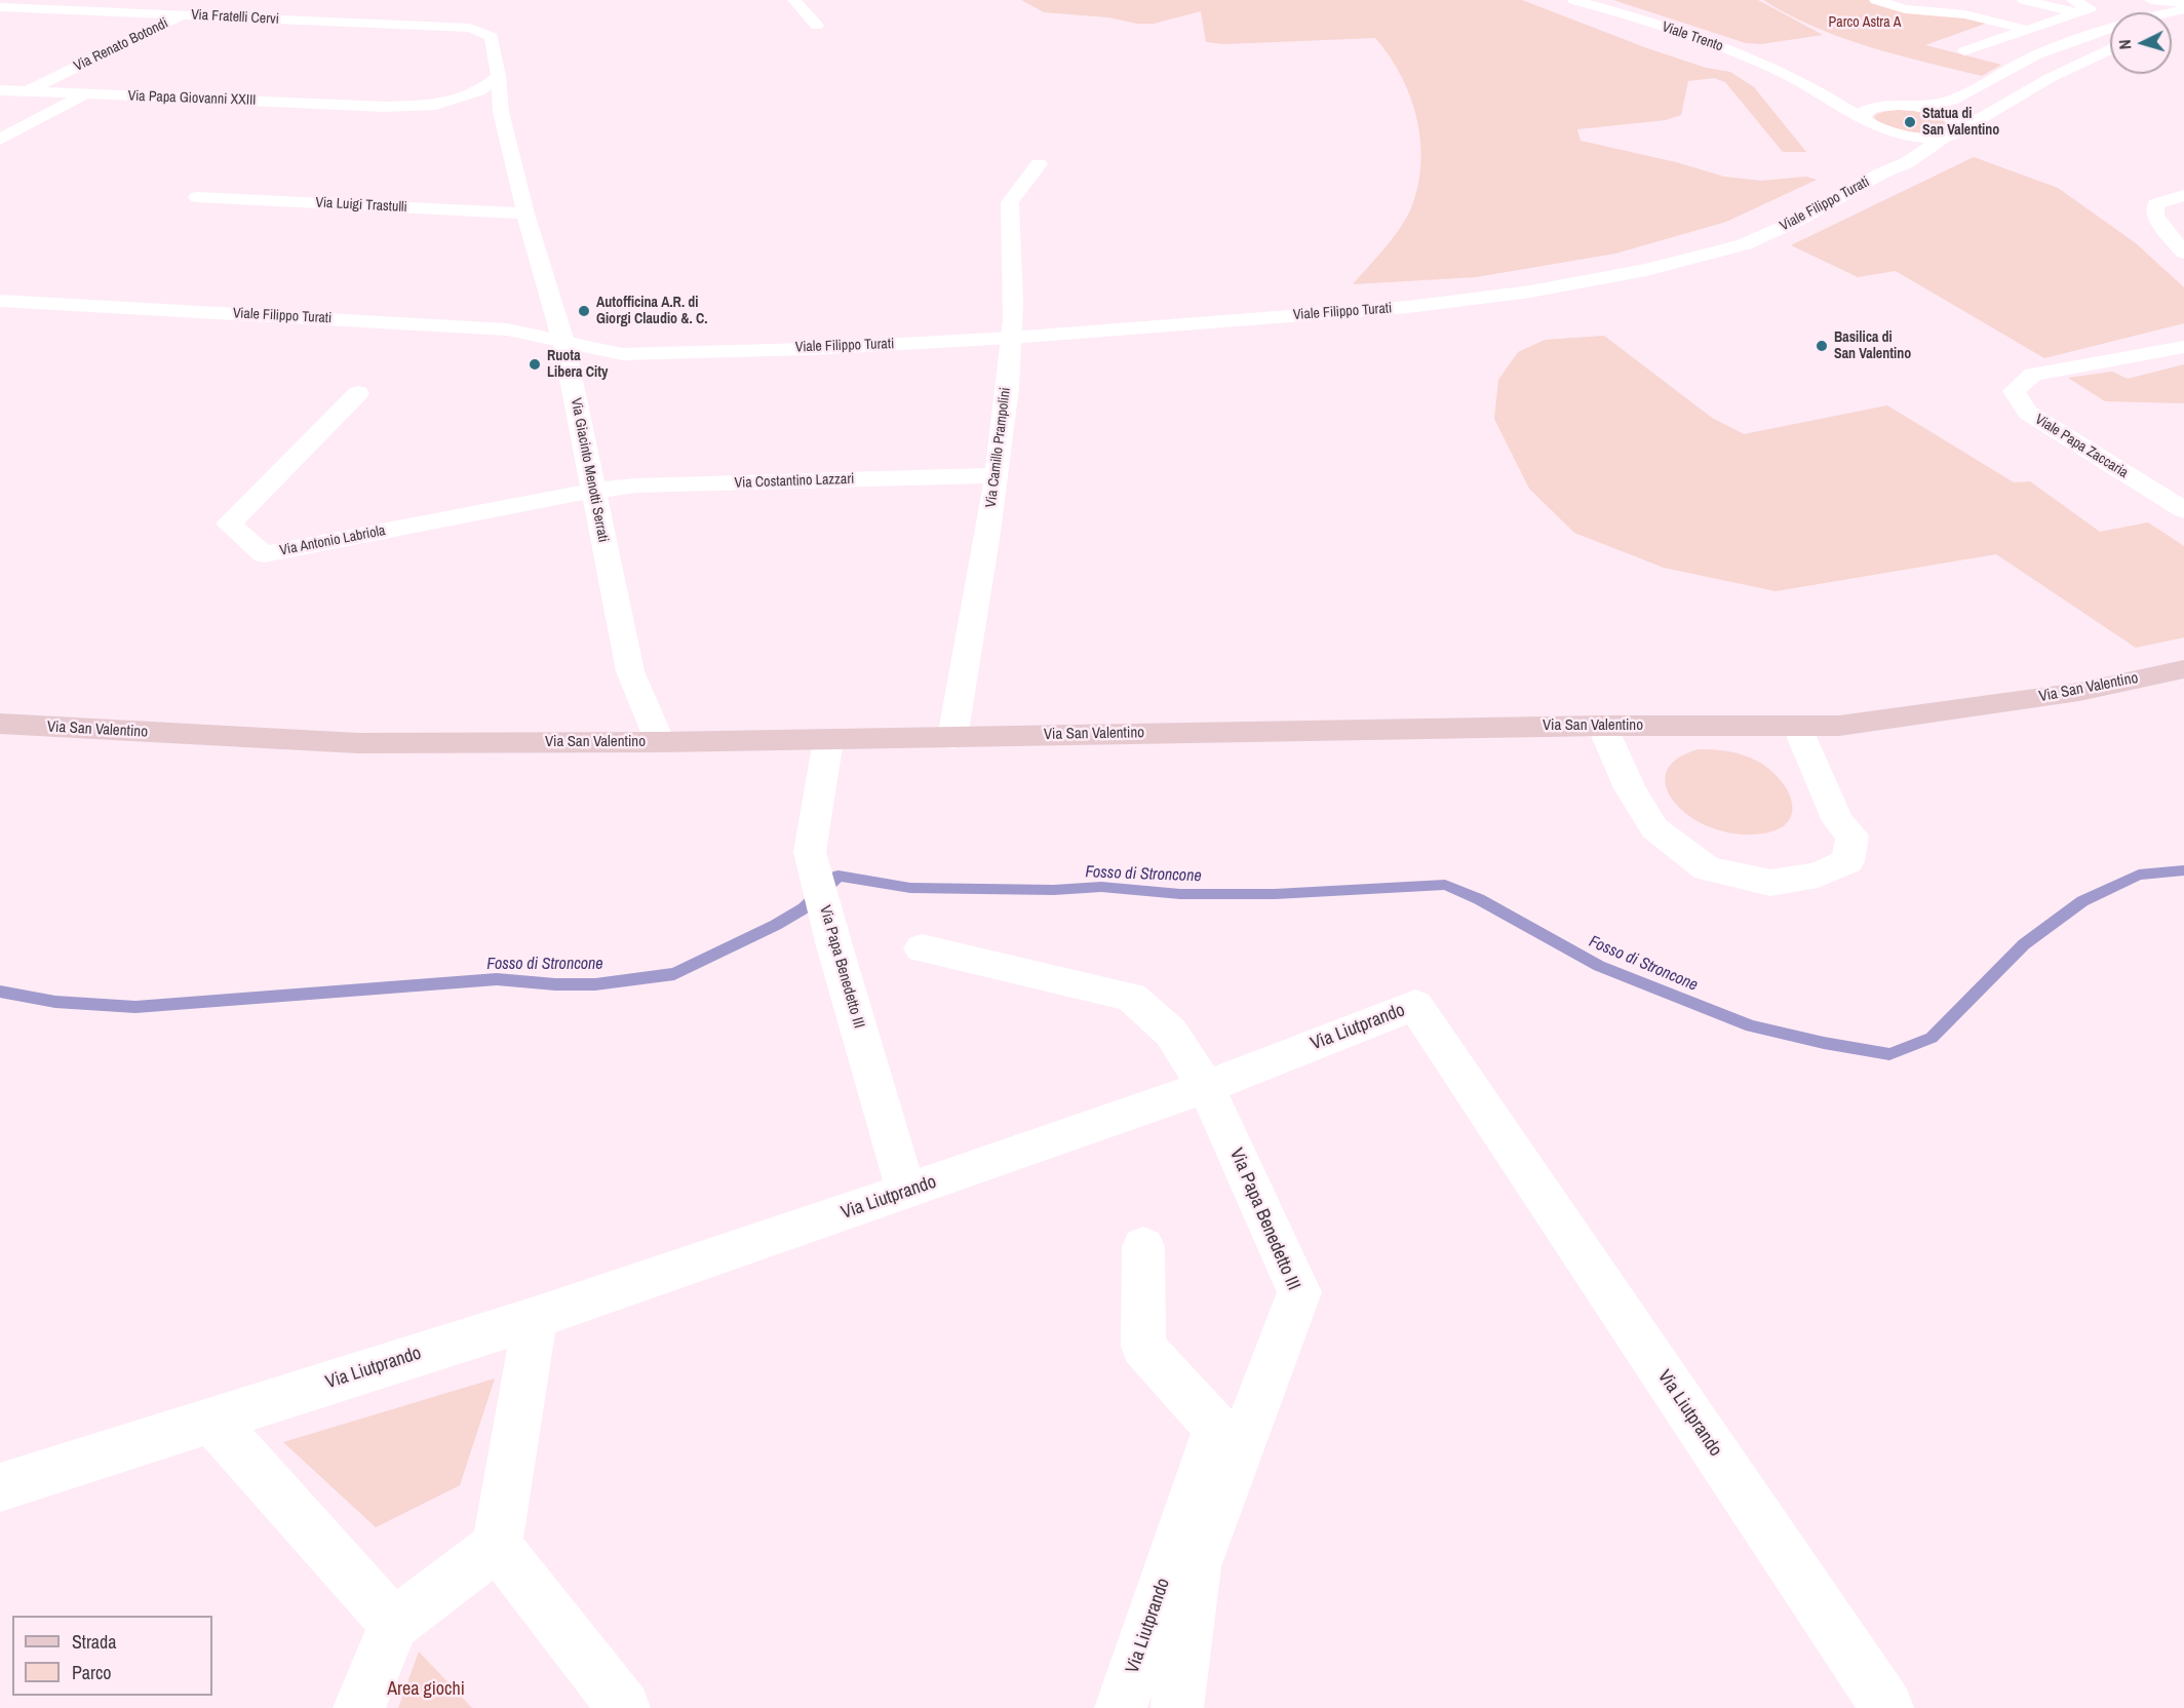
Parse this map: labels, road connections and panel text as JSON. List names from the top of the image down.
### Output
{
  "streets": {
    "main road": ["Via San Valentino"],
    "street": [
      "Via Fratelli Cervi",
      "Viale Trento",
      "Via Renato Botondi",
      "Via Papa Giovanni XXIII",
      "Viale Filippo Turati",
      "Via Luigi Trastulli",
      "Viale Papa Zaccaria",
      "Via Camillo Prampolini",
      "Via Giacinto Menotti Serrati",
      "Via Costantino Lazzari",
      "Via Antonio Labriola",
      "Via Papa Benedetto III",
      "Via Liutprando"
    ]
  },
  "crossings": [
    ["Via Fratelli Cervi", "Via Renato Botondi"],
    ["Via Fratelli Cervi", "Via Giacinto Menotti Serrati"],
    ["Via Renato Botondi", "Via Papa Giovanni XXIII"],
    ["Via Papa Giovanni XXIII", "Via Giacinto Menotti Serrati"],
    ["Viale Filippo Turati", "Via Camillo Prampolini"],
    ["Viale Filippo Turati", "Via Giacinto Menotti Serrati"],
    ["Via Luigi Trastulli", "Via Giacinto Menotti Serrati"],
    ["Via Camillo Prampolini", "Via Costantino Lazzari"],
    ["Via Camillo Prampolini", "Via San Valentino"],
    ["Via Giacinto Menotti Serrati", "Via Costantino Lazzari"],
    ["Via Giacinto Menotti Serrati", "Via Antonio Labriola"],
    ["Via Giacinto Menotti Serrati", "Via San Valentino"],
    ["Via Costantino Lazzari", "Via Antonio Labriola"],
    ["Via San Valentino", "Via Papa Benedetto III"],
    ["Via Papa Benedetto III", "Via Liutprando"]
  ],
  "water": ["Fosso di Stroncone"],
  "parks": ["Parco Astra A", "Area giochi"],
  "places": [
    "Statua di San Valentino",
    "Autofficina A.R. di Giorgi Claudio &. C.",
    "Basilica di San Valentino",
    "Ruota Libera City"
  ],
  "legend": ["Strada", "Parco"],
  "north": "left"
}
